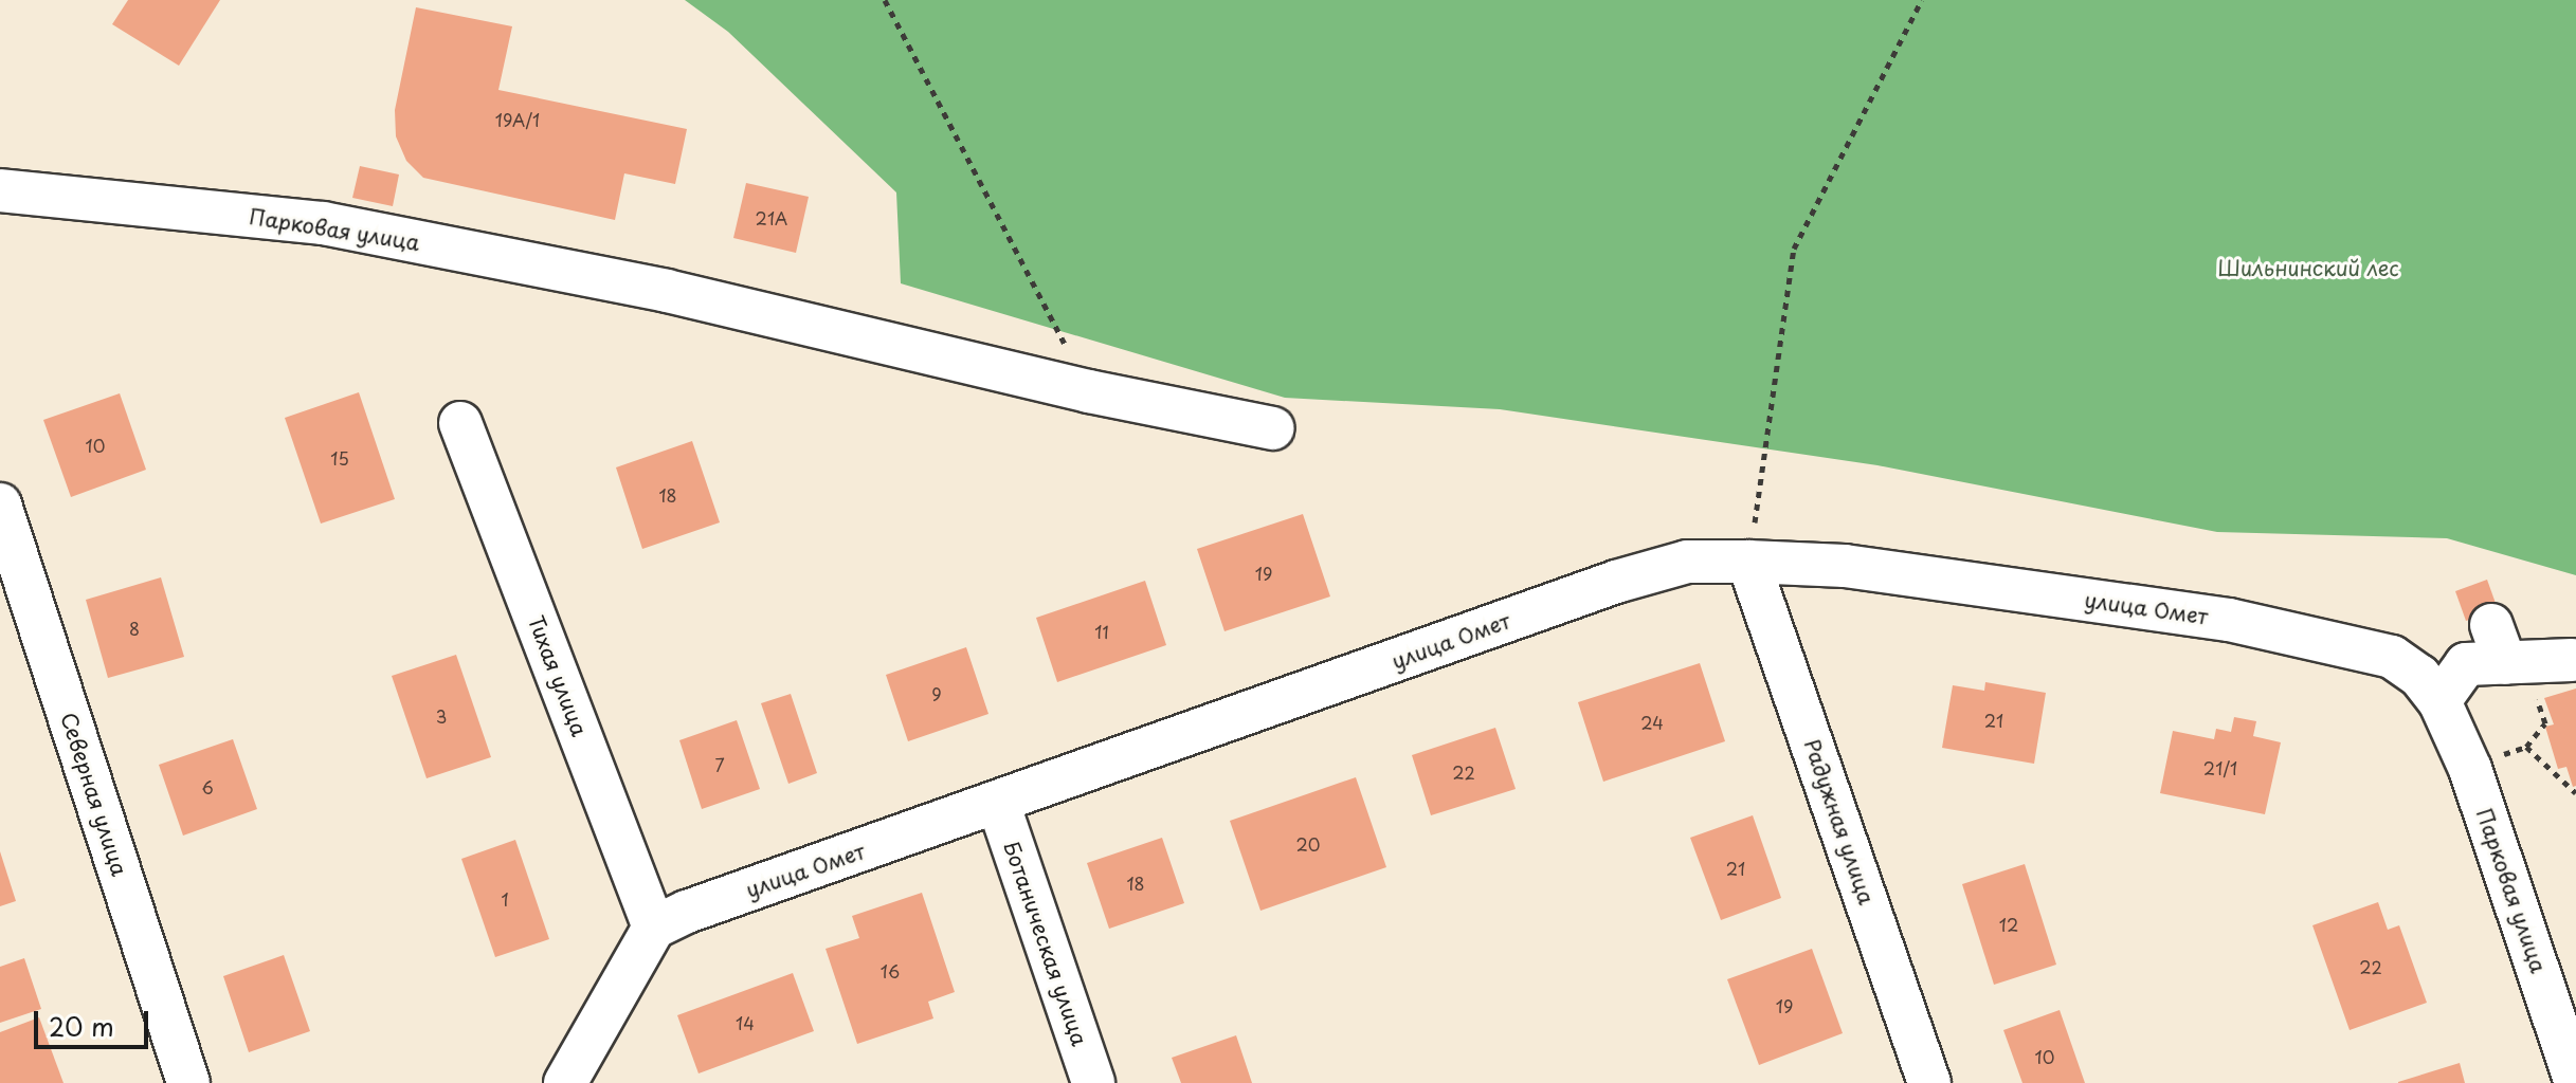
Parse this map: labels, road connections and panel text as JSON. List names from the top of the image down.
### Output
{
  "streets": {
    "street": [
      "Парковая улица",
      "улица Омет",
      "Тихая улица",
      "Северная улица",
      "Радужная улица",
      "Ботаническая улица"
    ]
  },
  "crossings": [
    ["Парковая улица", "улица Омет"],
    ["улица Омет", "Тихая улица"],
    ["улица Омет", "Радужная улица"],
    ["улица Омет", "Ботаническая улица"]
  ],
  "parks": ["Шильнинский лес"],
  "house_numbers": [
    "19А/1",
    "21А",
    "10",
    "15",
    "18",
    "19",
    "8",
    "11",
    "9",
    "3",
    "21",
    "24",
    "7",
    "21/1",
    "22",
    "6",
    "20",
    "21",
    "18",
    "1",
    "12",
    "22",
    "16",
    "19",
    "14",
    "10"
  ],
  "scale_bar": "20 m"
}
